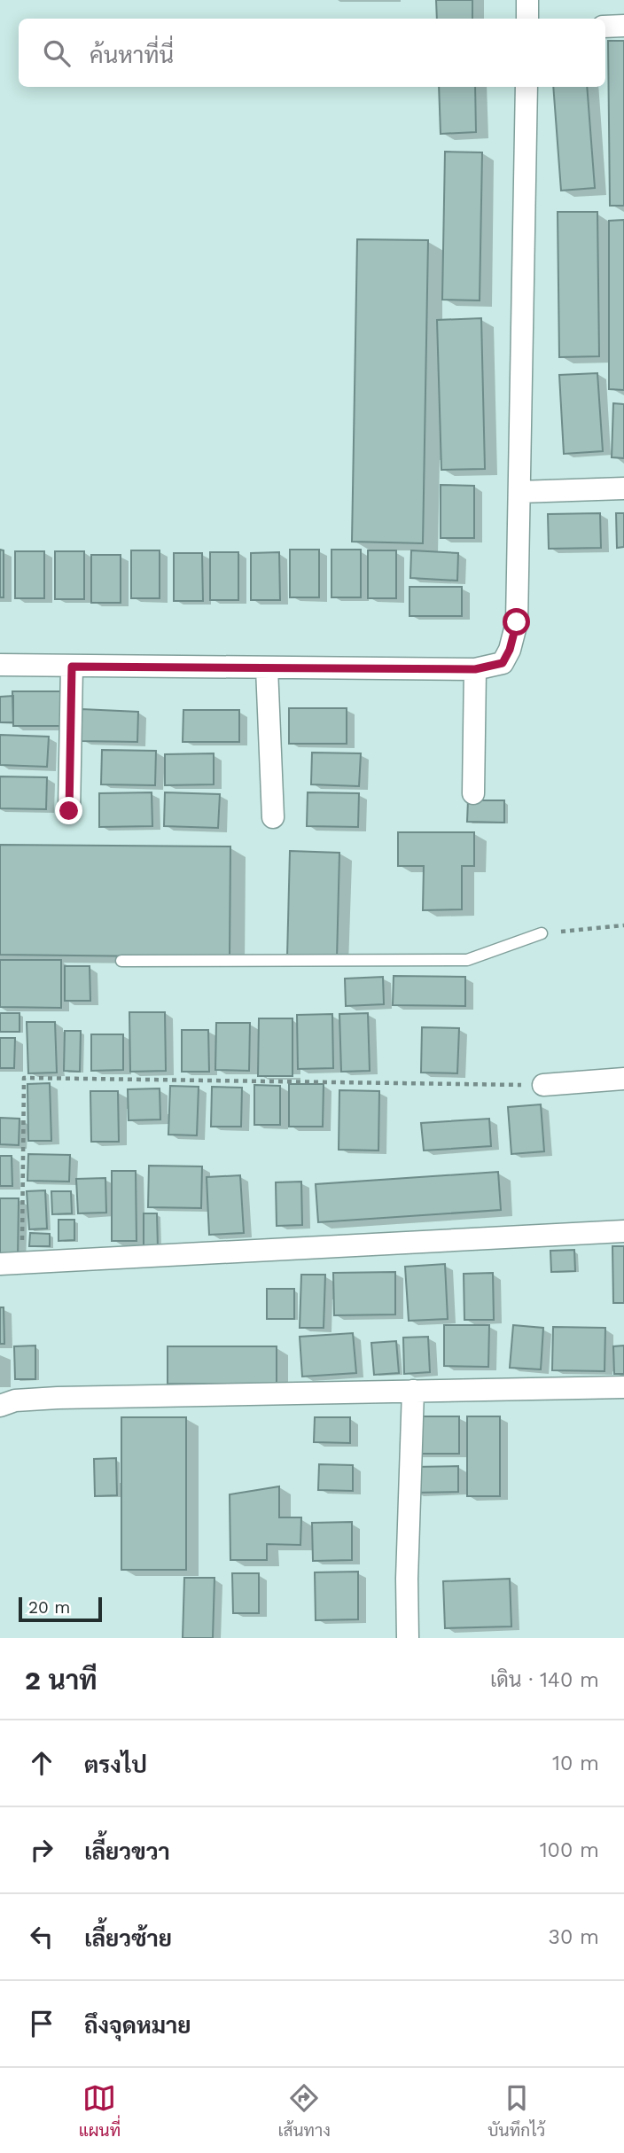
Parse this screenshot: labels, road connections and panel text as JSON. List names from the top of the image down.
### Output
{
  "scale_bar": "20 m",
  "page": {
    "search": "ค้นหาที่นี่",
    "scale": "20 m",
    "heading": ["2 นาที", "เดิน · 140 m"],
    "list": [
      ["ตรงไป", "10 m"],
      ["เลี้ยวขวา", "100 m"],
      ["เลี้ยวซ้าย", "30 m"],
      "ถึงจุดหมาย"
    ],
    "nav": ["แผนที่", "เส้นทาง", "บันทึกไว้"]
  }
}
